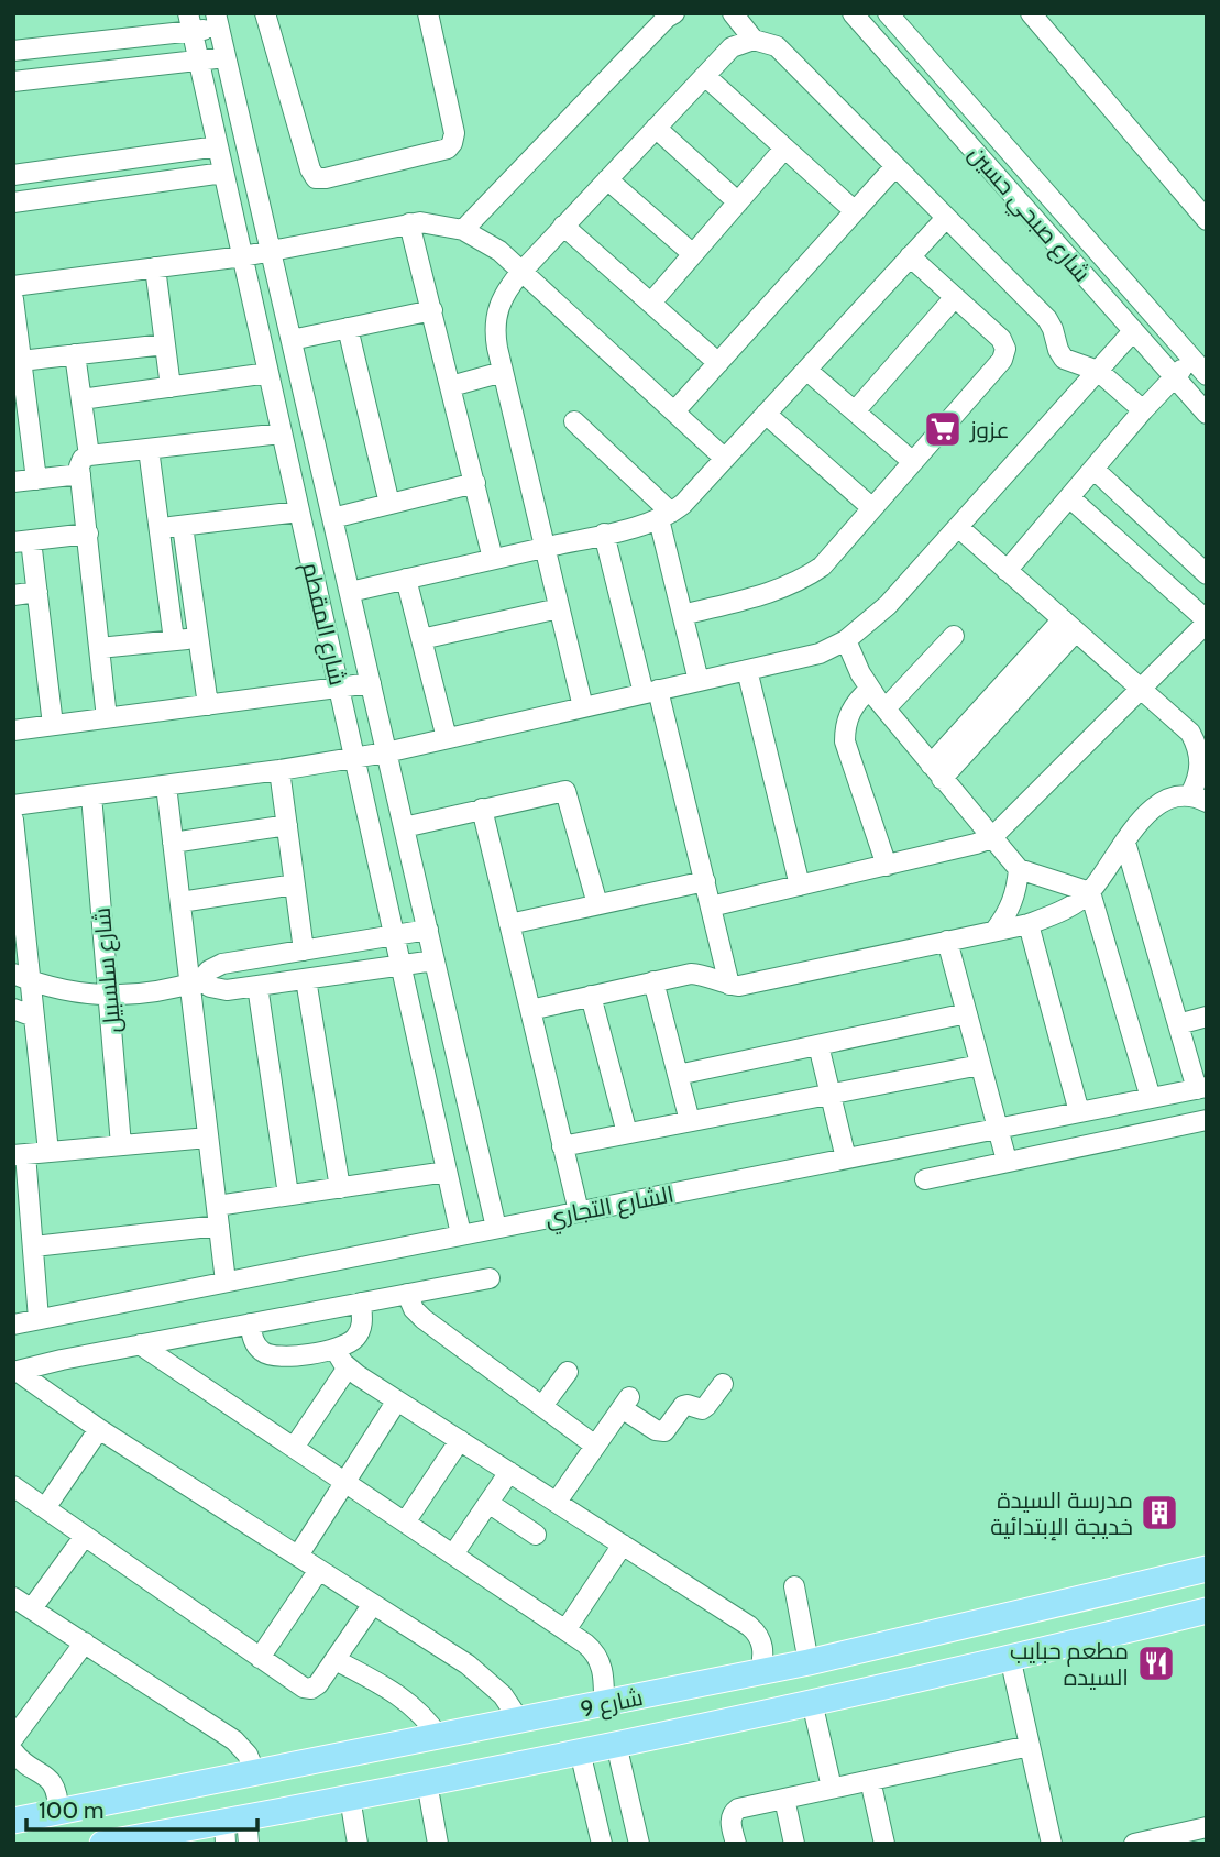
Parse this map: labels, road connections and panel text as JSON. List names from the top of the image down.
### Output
{
  "streets": {
    "main road": ["شارع 9"],
    "street": [
      "شارع صبحي حسين",
      "شارع المقطم",
      "شارع سلسبيل",
      "الشارع التجاري"
    ]
  },
  "crossings": [
    ["شارع المقطم", "الشارع التجاري"]
  ],
  "places": {
    "supermarket": ["عزوز"],
    "building": ["مدرسة السيدة خديجة الإبتدائية"],
    "restaurant": ["مطعم حبايب السيده"]
  },
  "scale_bar": "100 m"
}
